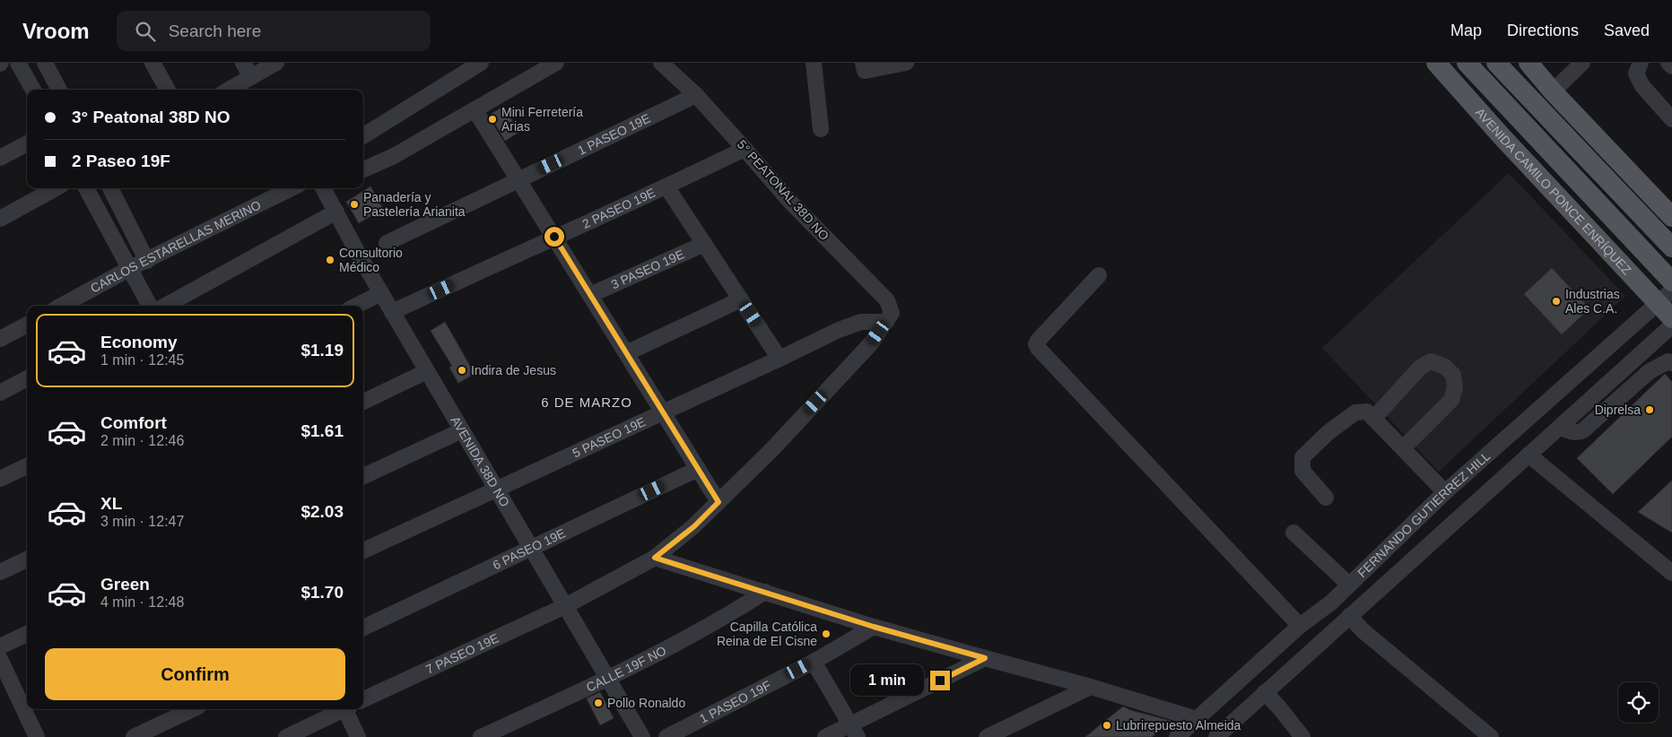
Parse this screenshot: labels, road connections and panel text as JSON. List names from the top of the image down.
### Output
{
  "streets": {
    "main road": ["AVENIDA CAMILO PONCE ENRÍQUEZ"],
    "street": [
      "1 PASEO 19E",
      "5° PEATONAL 38D NO",
      "2 PASEO 19E",
      "CARLOS ESTARELLAS MERINO",
      "3 PASEO 19E",
      "5 PASEO 19E",
      "AVENIDA 38D NO",
      "FERNANDO GUTIERREZ HILL",
      "6 PASEO 19E",
      "7 PASEO 19E",
      "CALLE 19F NO",
      "1 PASEO 19F"
    ]
  },
  "crossings": [
    ["1 PASEO 19E", "5° PEATONAL 38D NO"],
    ["5° PEATONAL 38D NO", "2 PASEO 19E"],
    ["5° PEATONAL 38D NO", "5 PASEO 19E"],
    ["5° PEATONAL 38D NO", "7 PASEO 19E"],
    ["AVENIDA CAMILO PONCE ENRÍQUEZ", "FERNANDO GUTIERREZ HILL"],
    ["2 PASEO 19E", "AVENIDA 38D NO"],
    ["5 PASEO 19E", "AVENIDA 38D NO"],
    ["5 PASEO 19E", "7 PASEO 19E"],
    ["AVENIDA 38D NO", "6 PASEO 19E"],
    ["AVENIDA 38D NO", "7 PASEO 19E"],
    ["AVENIDA 38D NO", "CALLE 19F NO"]
  ],
  "districts": ["6 DE MARZO"],
  "places": [
    "Mini Ferretería Arias",
    "Panadería y Pastelería Arianita",
    "Consultorio Médico",
    "Industrias Ales C.A.",
    "Indira de Jesus",
    "Diprelsa",
    "Capilla Católica Reina de El Cisne",
    "Pollo Ronaldo",
    "Lubrirepuesto Almeida"
  ],
  "page": {
    "header": "Vroom",
    "search": "Search here",
    "nav": ["Map", "Directions", "Saved"],
    "banner": ["3° Peatonal 38D NO", "2 Paseo 19F"],
    "list": [
      {
        "name": "Economy",
        "note": "1 min · 12:45",
        "value": "$1.19"
      },
      {
        "name": "Comfort",
        "note": "2 min · 12:46",
        "value": "$1.61"
      },
      {
        "name": "XL",
        "note": "3 min · 12:47",
        "value": "$2.03"
      },
      {
        "name": "Green",
        "note": "4 min · 12:48",
        "value": "$1.70"
      }
    ],
    "buttons": "Confirm",
    "bubble": "1 min"
  }
}
